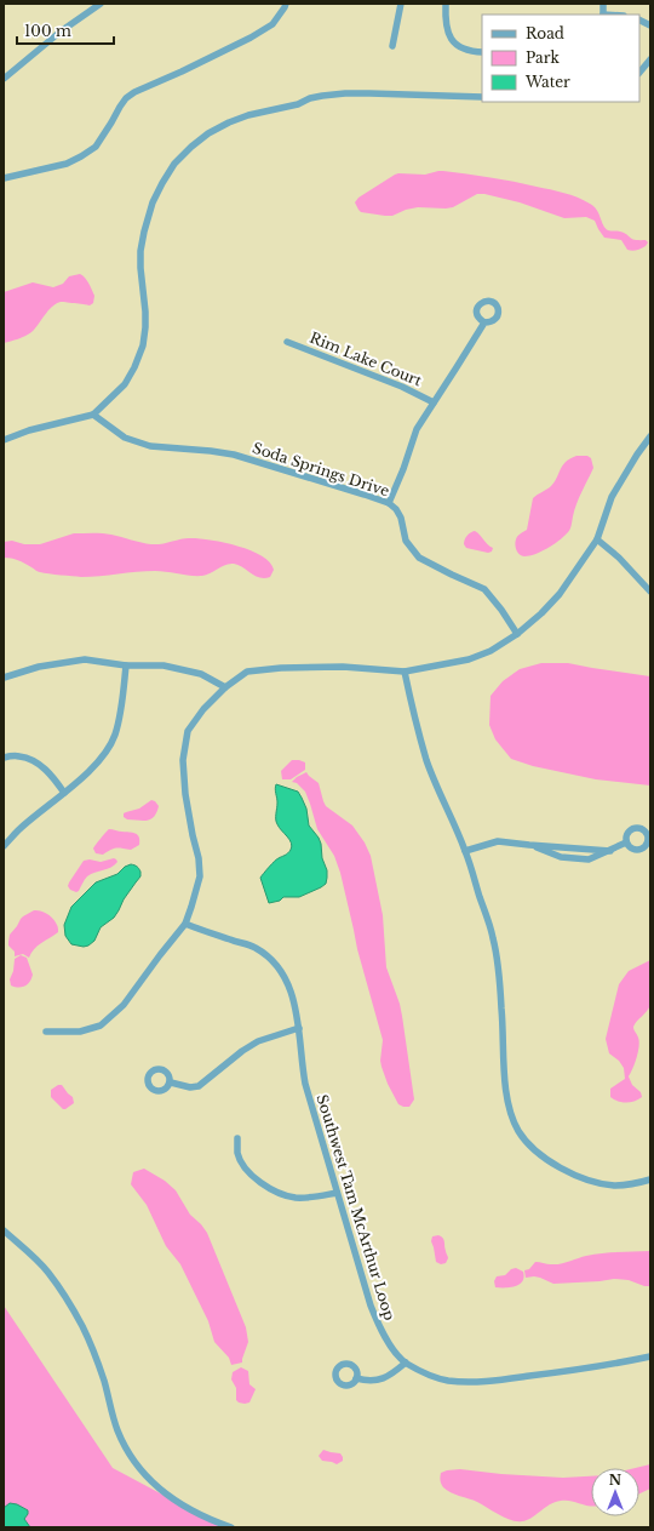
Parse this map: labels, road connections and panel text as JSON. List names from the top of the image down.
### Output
{
  "streets": {
    "street": ["Rim Lake Court", "Soda Springs Drive", "Southwest Tam McArthur Loop"]
  },
  "legend": ["Road", "Park", "Water"],
  "scale_bar": "100 m",
  "north": "top"
}
